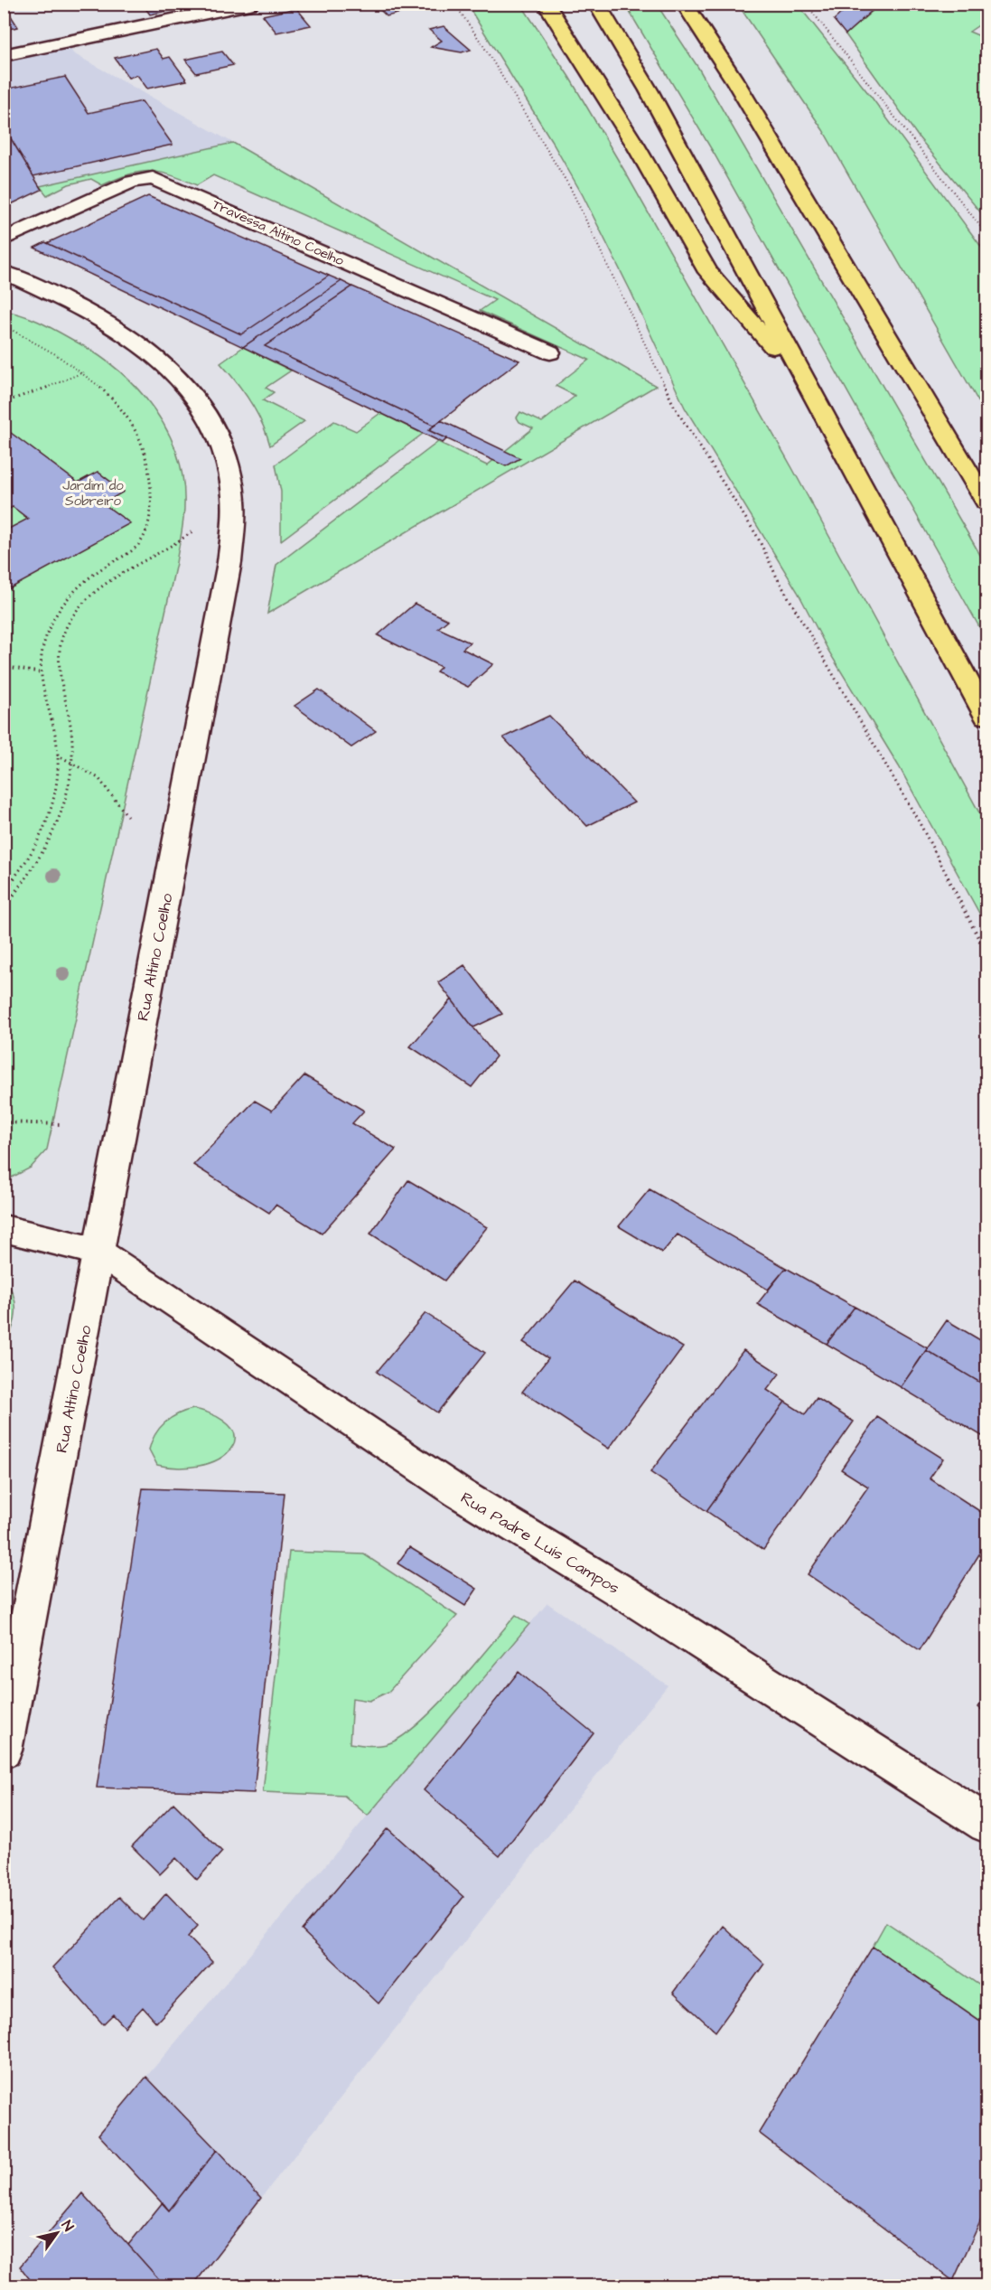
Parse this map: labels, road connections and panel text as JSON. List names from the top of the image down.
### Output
{
  "streets": {
    "main road": ["Travessa Altino Coelho", "Rua Altino Coelho", "Rua Padre Luís Campos"]
  },
  "crossings": [
    ["Rua Altino Coelho", "Rua Padre Luís Campos"]
  ],
  "parks": ["Jardim do Sobreiro"],
  "north": "top right"
}
